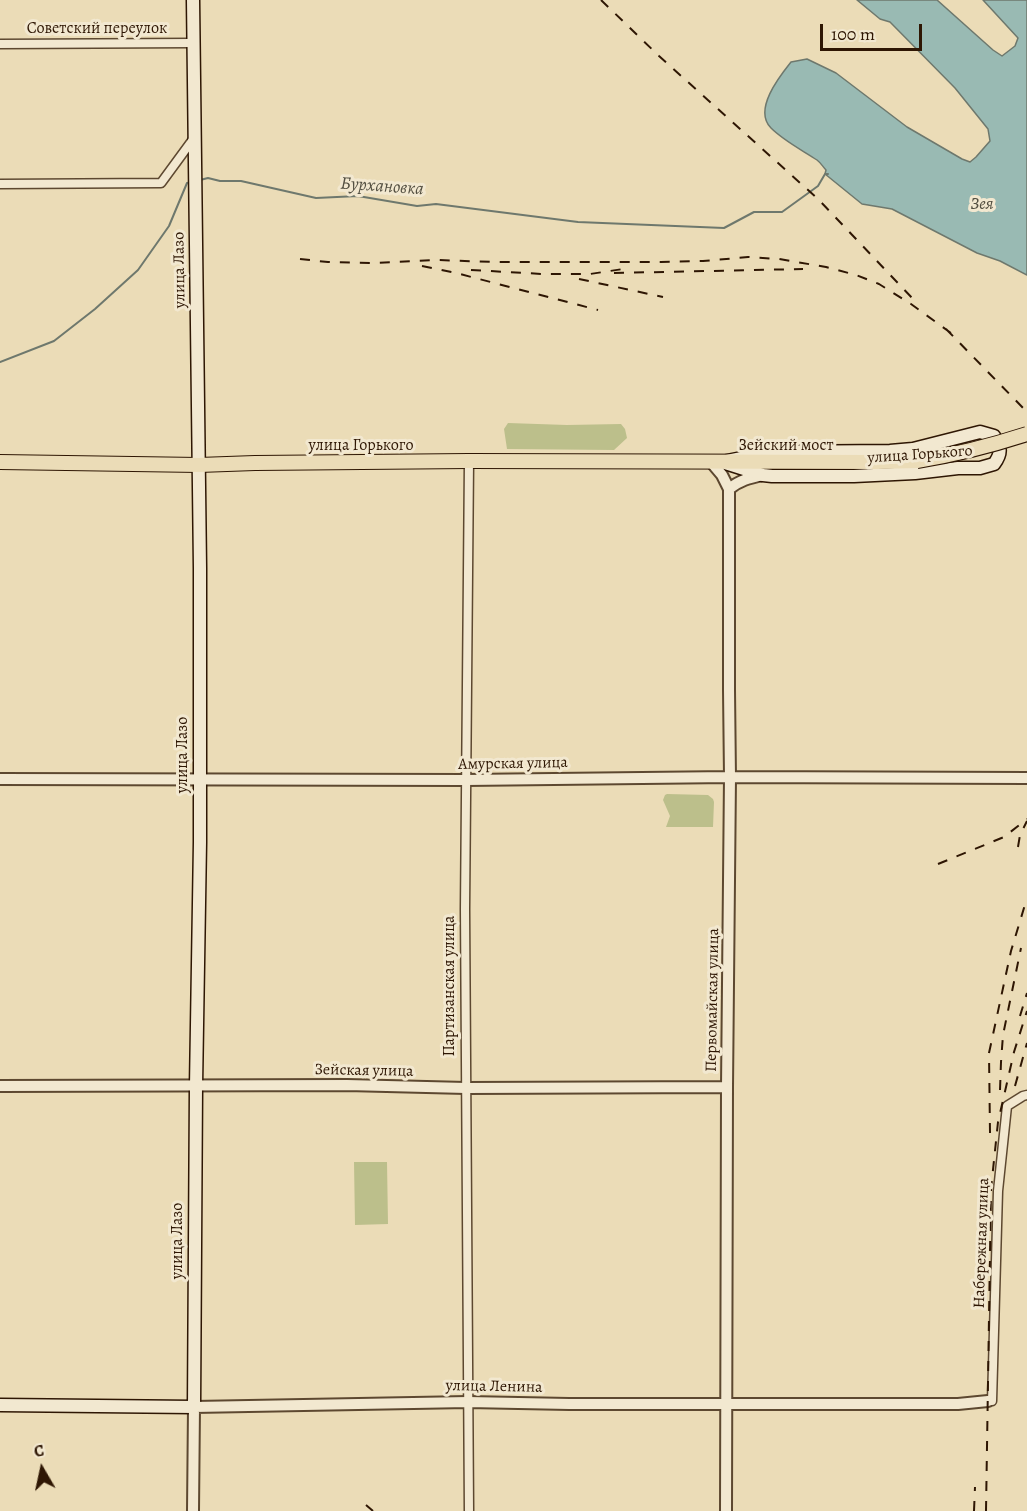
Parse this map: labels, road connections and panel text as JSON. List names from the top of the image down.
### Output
{
  "streets": {
    "main road": [
      "улица Лазо",
      "улица Горького",
      "Зейский мост",
      "улица Ленина"
    ],
    "street": [
      "Советский переулок",
      "Амурская улица",
      "Партизанская улица",
      "Первомайская улица",
      "Зейская улица",
      "Набережная улица"
    ]
  },
  "crossings": [
    ["Советский переулок", "улица Лазо"],
    ["улица Лазо", "улица Горького"],
    ["улица Лазо", "Амурская улица"],
    ["улица Лазо", "Зейская улица"],
    ["улица Лазо", "улица Ленина"],
    ["улица Горького", "Зейский мост"],
    ["улица Горького", "Партизанская улица"],
    ["Амурская улица", "Партизанская улица"],
    ["Амурская улица", "Первомайская улица"],
    ["Партизанская улица", "Зейская улица"],
    ["Партизанская улица", "улица Ленина"],
    ["Первомайская улица", "Зейская улица"],
    ["Первомайская улица", "улица Ленина"],
    ["Набережная улица", "улица Ленина"]
  ],
  "water": ["Бурхановка", "Зея"],
  "scale_bar": "100 m",
  "north": "top"
}
